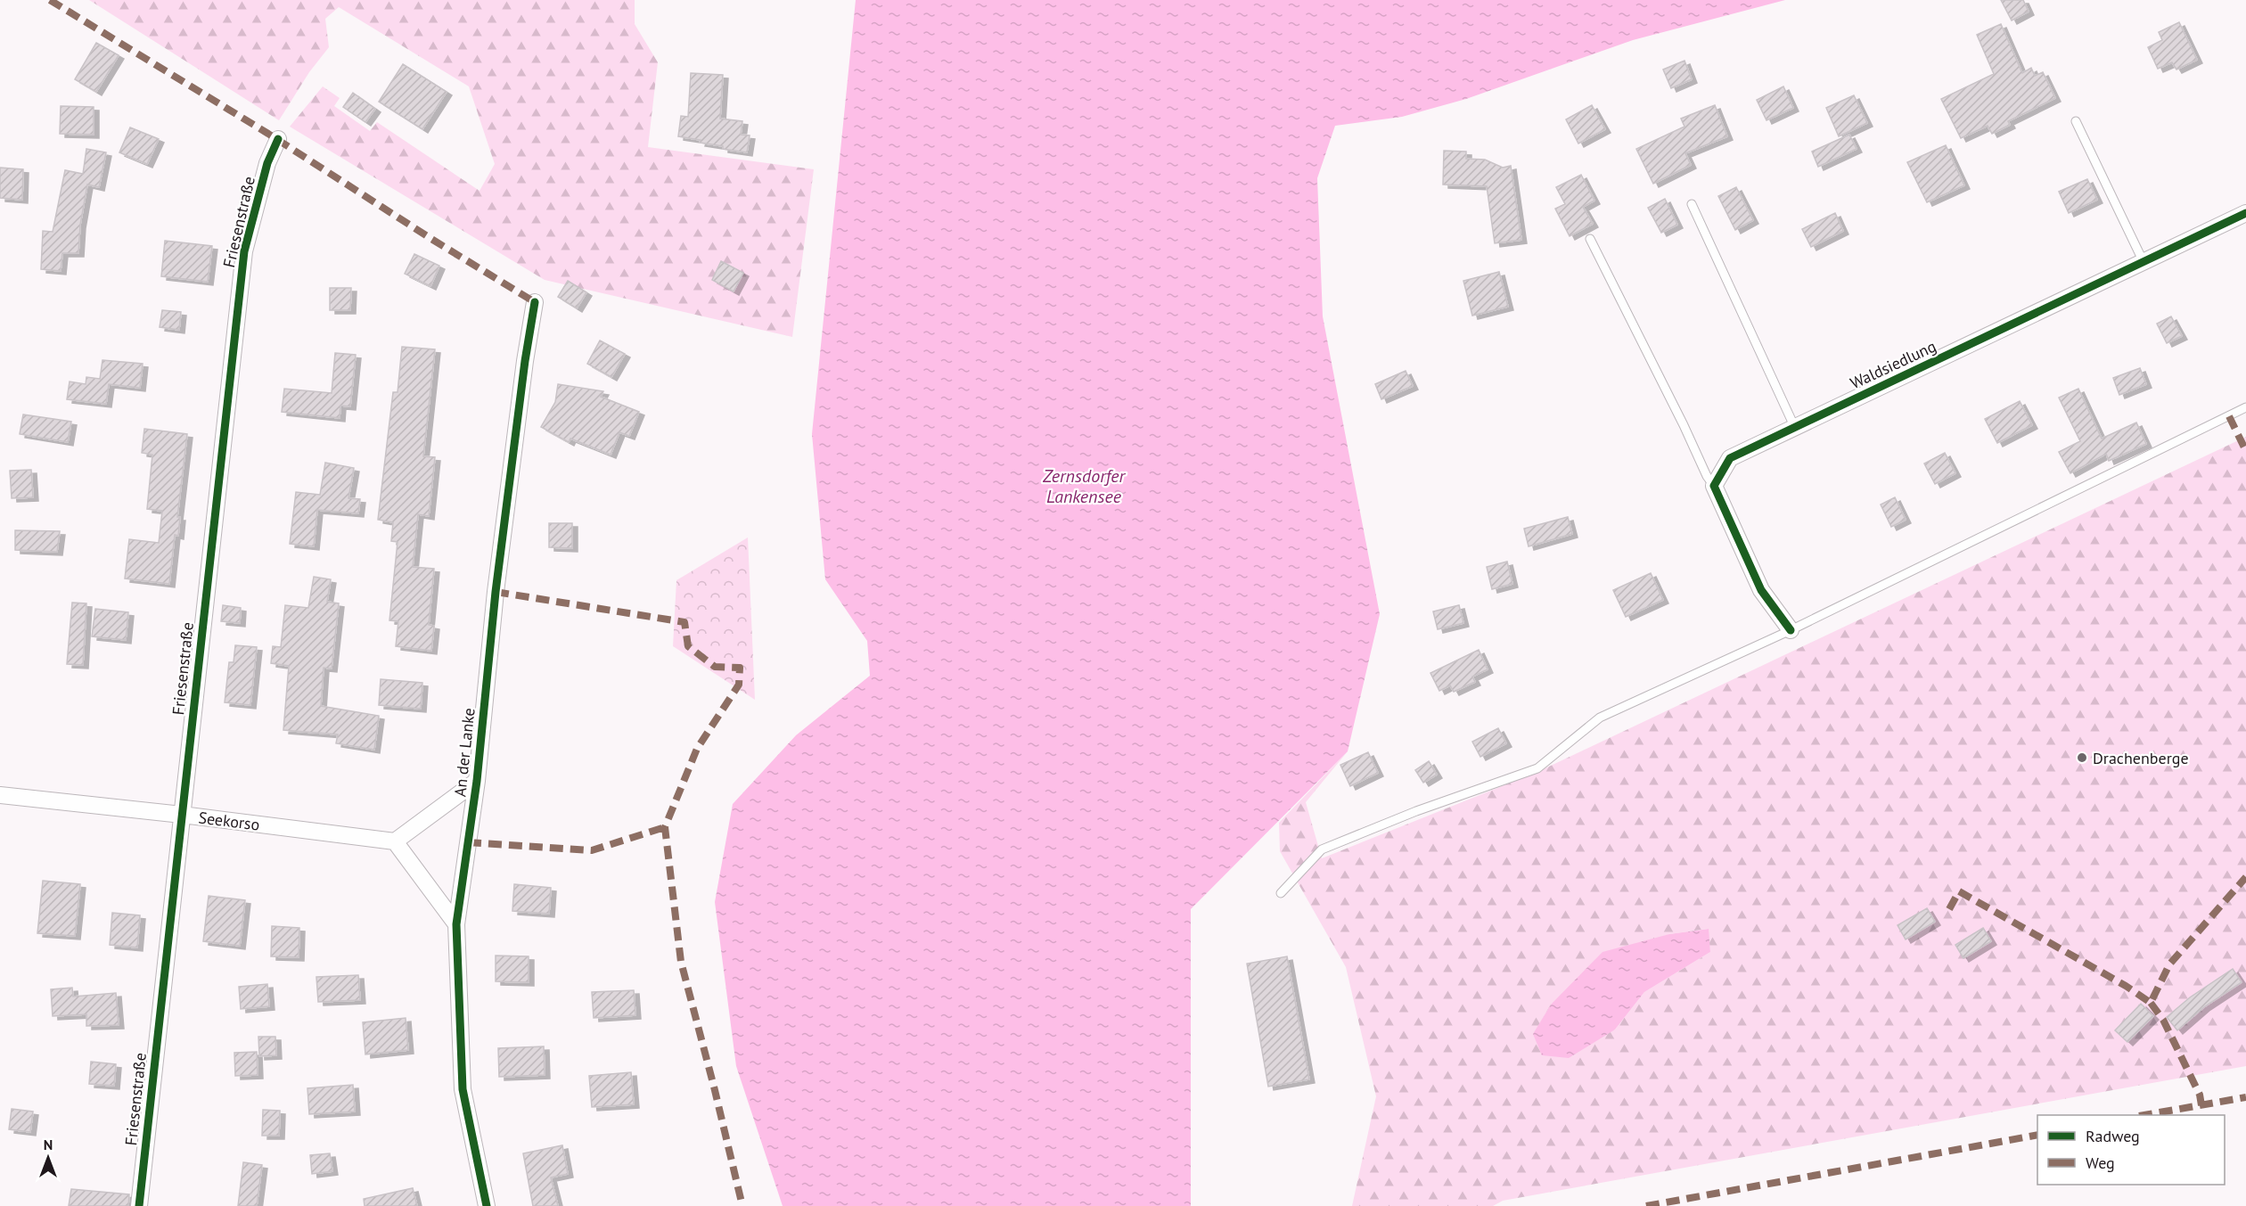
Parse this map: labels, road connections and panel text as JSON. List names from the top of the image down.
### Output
{
  "streets": {
    "street": [
      "Friesenstraße",
      "Waldsiedlung",
      "An der Lanke",
      "Seekorso"
    ]
  },
  "crossings": [
    ["Friesenstraße", "Seekorso"]
  ],
  "water": ["Zernsdorfer Lankensee"],
  "places": ["Drachenberge"],
  "legend": ["Radweg", "Weg"],
  "north": "top"
}
